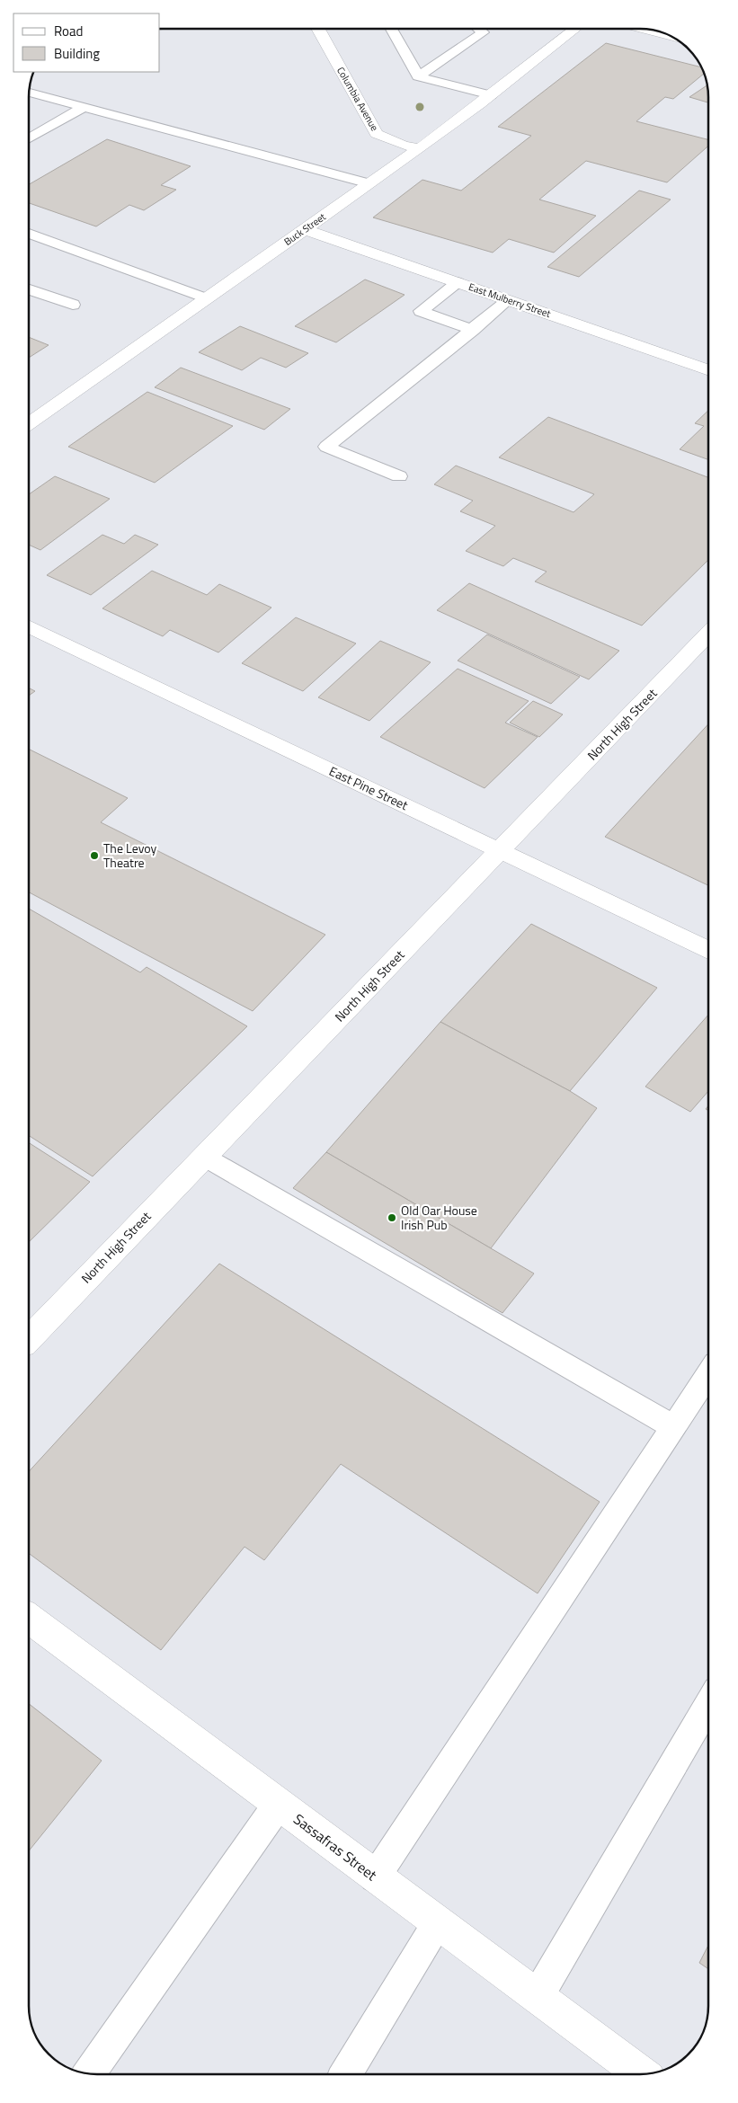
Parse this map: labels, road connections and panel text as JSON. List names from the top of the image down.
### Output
{
  "streets": {
    "street": [
      "Columbia Avenue",
      "Buck Street",
      "East Mulberry Street",
      "North High Street",
      "East Pine Street",
      "Sassafras Street"
    ]
  },
  "crossings": [
    ["Columbia Avenue", "Buck Street"],
    ["Buck Street", "East Mulberry Street"],
    ["North High Street", "East Pine Street"]
  ],
  "places": ["The Levoy Theatre", "Old Oar House Irish Pub"],
  "legend": ["Road", "Building"]
}
